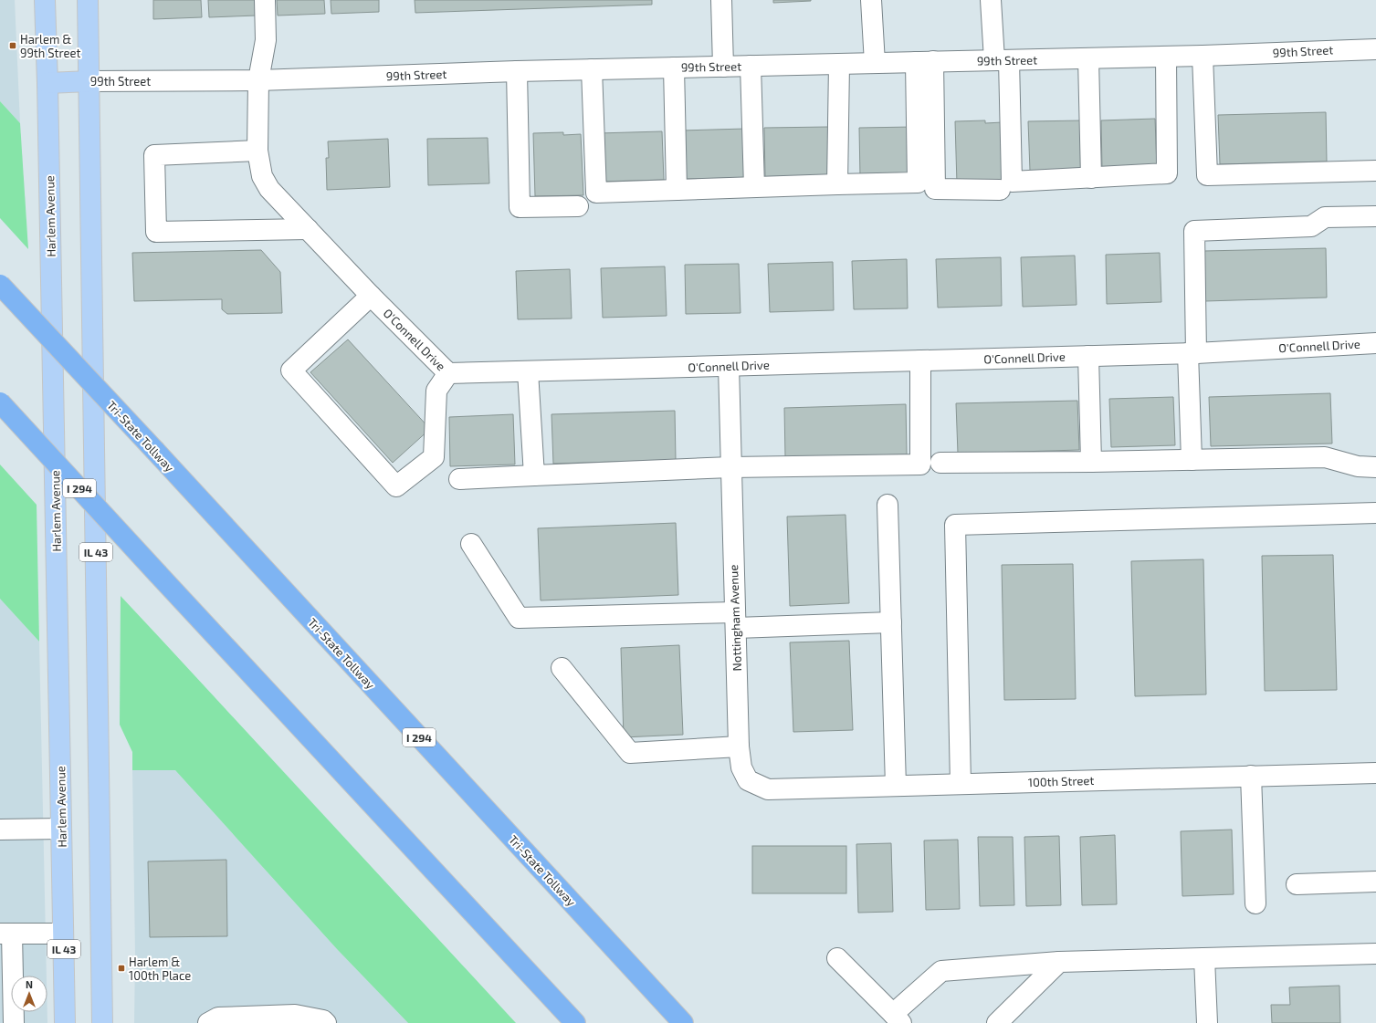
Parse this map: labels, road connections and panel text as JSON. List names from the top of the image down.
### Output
{
  "streets": {
    "highway": ["Tri-State Tollway", "I 294"],
    "main road": ["99th Street", "Harlem Avenue", "IL 43"],
    "street": ["O'Connell Drive", "Nottingham Avenue", "100th Street"]
  },
  "crossings": [
    ["99th Street", "Harlem Avenue"],
    ["99th Street", "O'Connell Drive"],
    ["99th Street", "IL 43"],
    ["O'Connell Drive", "Nottingham Avenue"],
    ["Nottingham Avenue", "100th Street"]
  ],
  "places": {
    "transit": ["Harlem & 99th Street", "Harlem & 100th Place"]
  },
  "north": "top"
}
